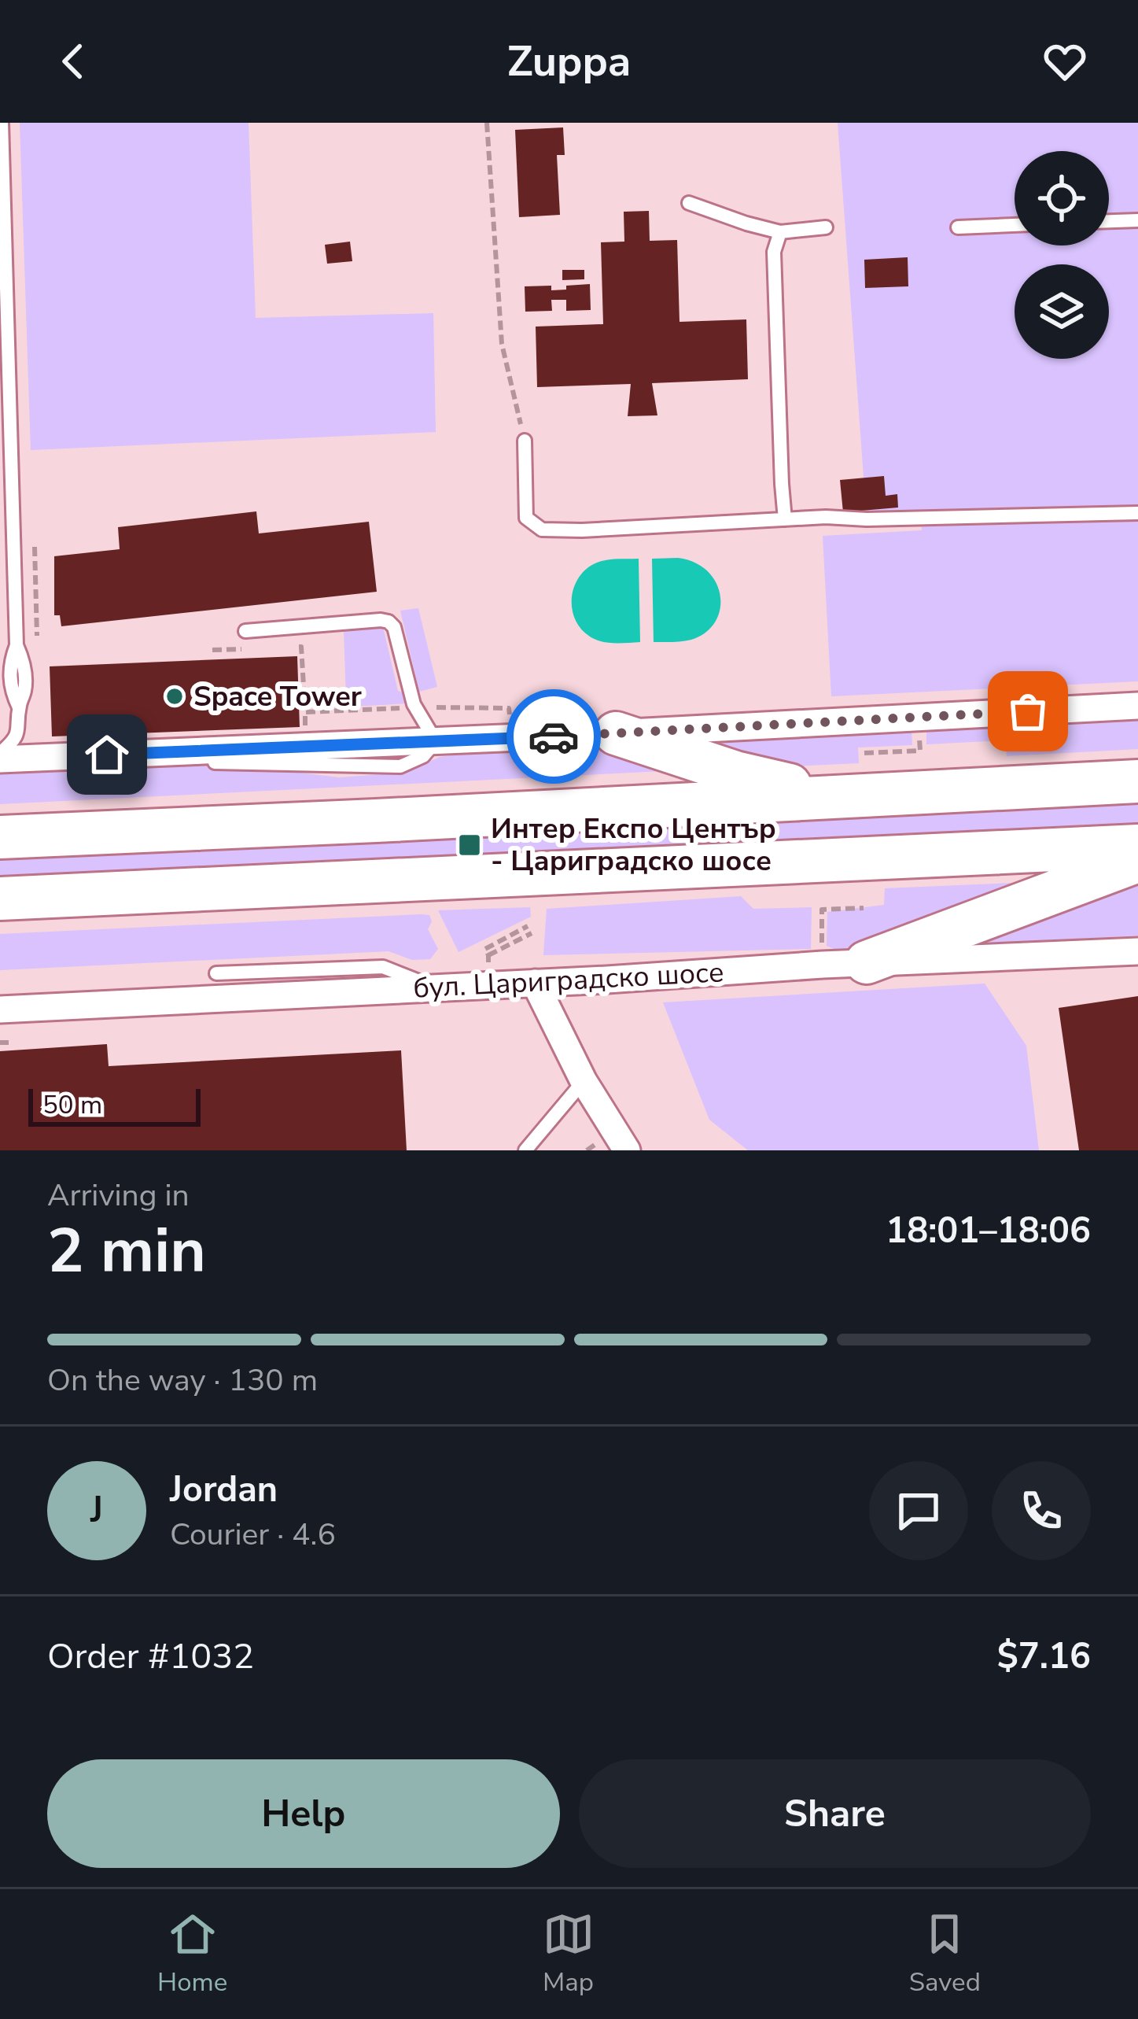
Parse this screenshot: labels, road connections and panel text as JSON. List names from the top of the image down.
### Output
{
  "streets": {
    "street": ["бул. Цариградско шосе"]
  },
  "places": {
    "other": ["Space Tower"],
    "transit": ["Интер Експо Център - Цариградско шосе"]
  },
  "scale_bar": "50 m",
  "page": {
    "header": "Zuppa",
    "scale": "50 m",
    "heading": ["2 min", "Arriving in", "18:01–18:06"],
    "panel": [
      "Jordan",
      "Courier · 4.6",
      "Order #1032",
      "$7.16"
    ],
    "bar": "On the way · 130 m",
    "round": "J",
    "buttons": ["Help", "Share"],
    "tabs": ["Home", "Map", "Saved"]
  }
}
